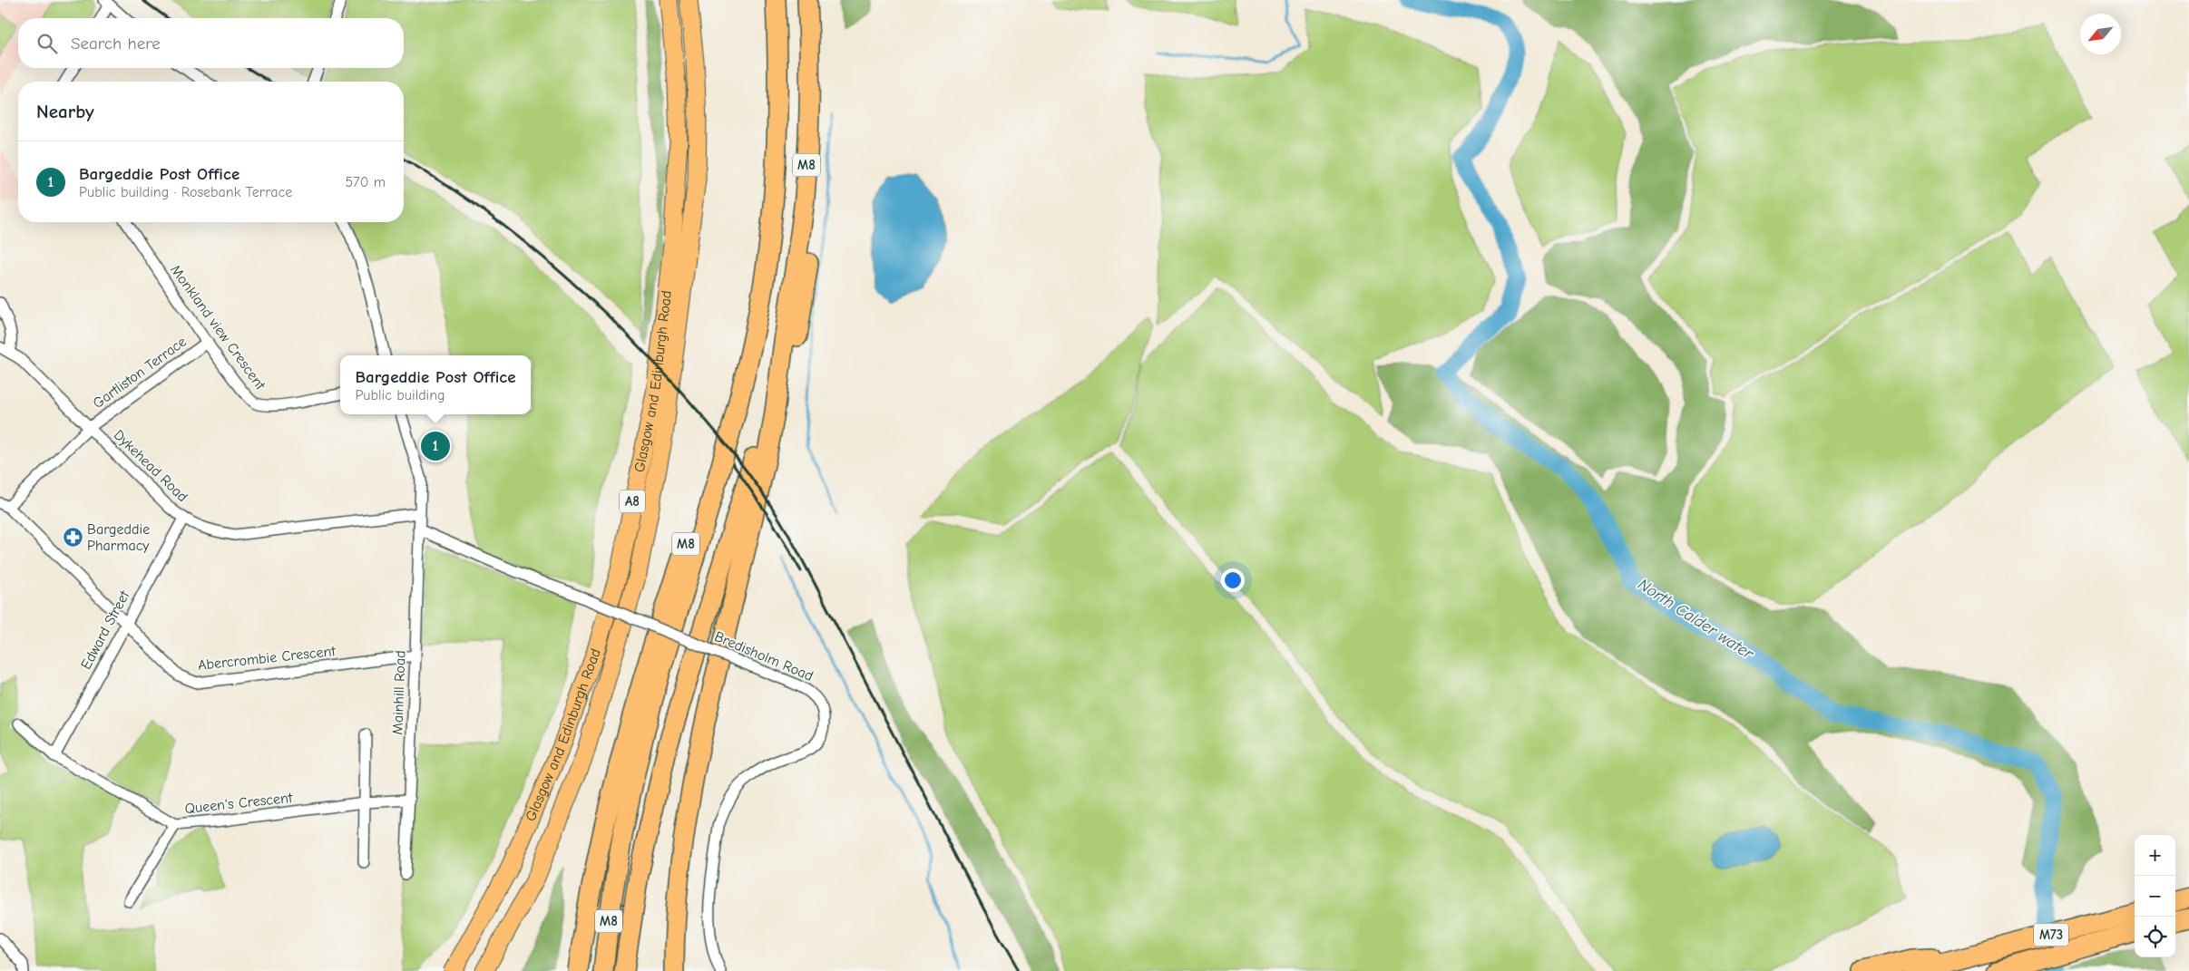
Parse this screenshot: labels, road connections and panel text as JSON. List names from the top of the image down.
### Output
{
  "streets": {
    "highway": [
      "M8",
      "Glasgow and Edinburgh Road",
      "A8",
      "M73"
    ],
    "street": [
      "Monkland view Crescent",
      "Gartliston Terrace",
      "Dykehead Road",
      "Edward Street",
      "Bredisholm Road",
      "Abercrombie Crescent",
      "Mainhill Road",
      "Queen's Crescent"
    ]
  },
  "crossings": [
    ["Monkland view Crescent", "Gartliston Terrace"],
    ["Gartliston Terrace", "Dykehead Road"],
    ["Gartliston Terrace", "Abercrombie Crescent"],
    ["Dykehead Road", "Edward Street"],
    ["Dykehead Road", "Mainhill Road"],
    ["Edward Street", "Abercrombie Crescent"],
    ["Edward Street", "Queen's Crescent"],
    ["Bredisholm Road", "Mainhill Road"],
    ["Abercrombie Crescent", "Mainhill Road"],
    ["Mainhill Road", "Queen's Crescent"]
  ],
  "water": ["North Calder water"],
  "places": {
    "pharmacy": ["Bargeddie Pharmacy"]
  },
  "north": "bottom left",
  "page": {
    "search": "Search here",
    "heading": "Nearby",
    "list": [
      {
        "mark": "1",
        "name": "Bargeddie Post Office",
        "note": "Public building · Rosebank Terrace",
        "value": "570 m"
      }
    ],
    "popup": ["Bargeddie Post Office", "Public building"],
    "pins": "1",
    "map_buttons": ["+", "−"]
  }
}
